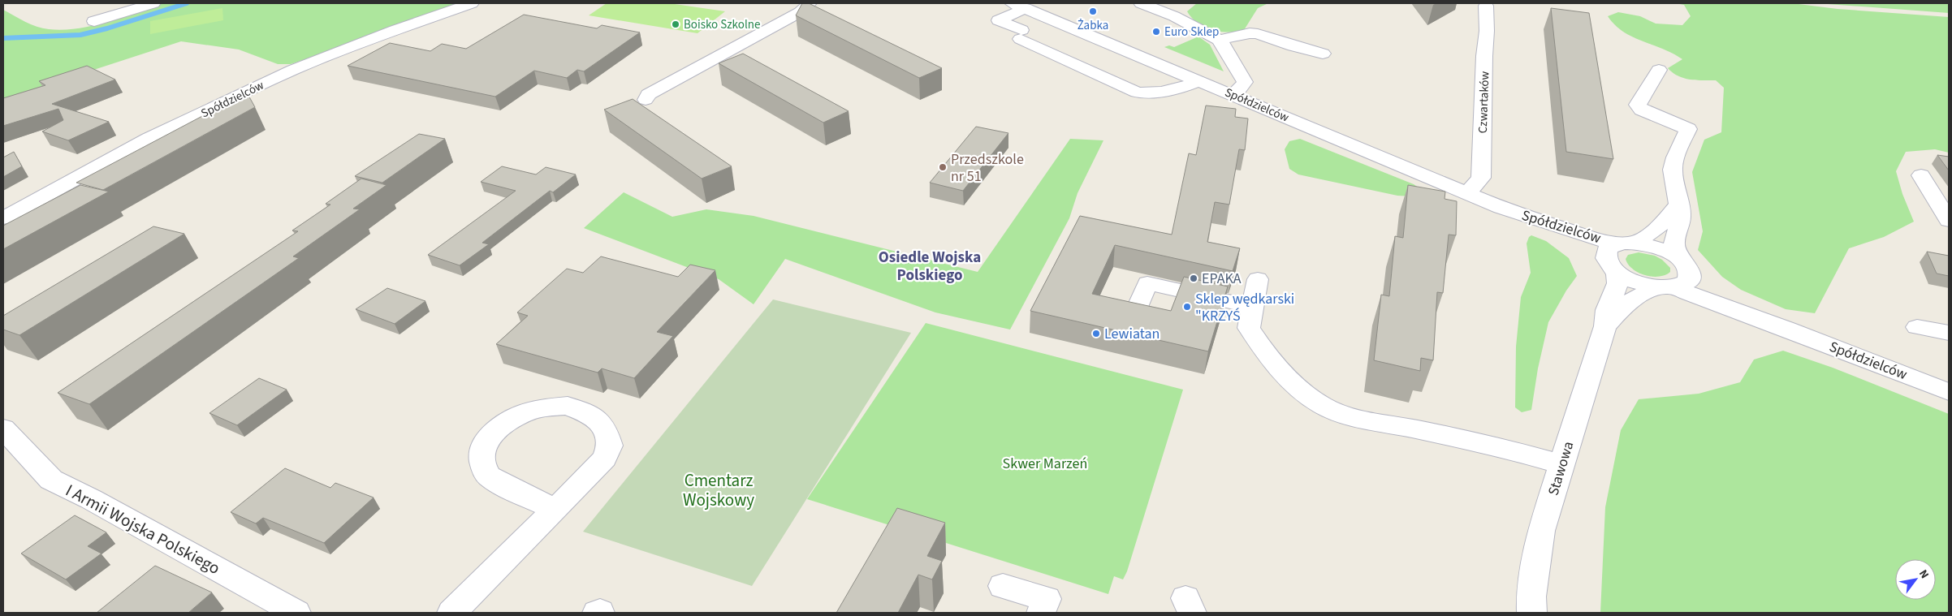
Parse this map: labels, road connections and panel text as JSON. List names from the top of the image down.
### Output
{
  "streets": {
    "street": [
      "Spółdzielców",
      "Czwartaków",
      "Stawowa",
      "I Armii Wojska Polskiego"
    ]
  },
  "crossings": [
    ["Spółdzielców", "Czwartaków"],
    ["Spółdzielców", "Stawowa"]
  ],
  "districts": ["Osiedle Wojska Polskiego"],
  "parks": ["Skwer Marzeń", "Cmentarz Wojskowy"],
  "places": [
    "Żabka",
    "Boisko Szkolne",
    "Euro Sklep",
    "Przedszkole nr 51",
    "EPAKA",
    "Sklep wędkarski \"KRZYŚ",
    "Lewiatan"
  ],
  "north": "top right"
}
